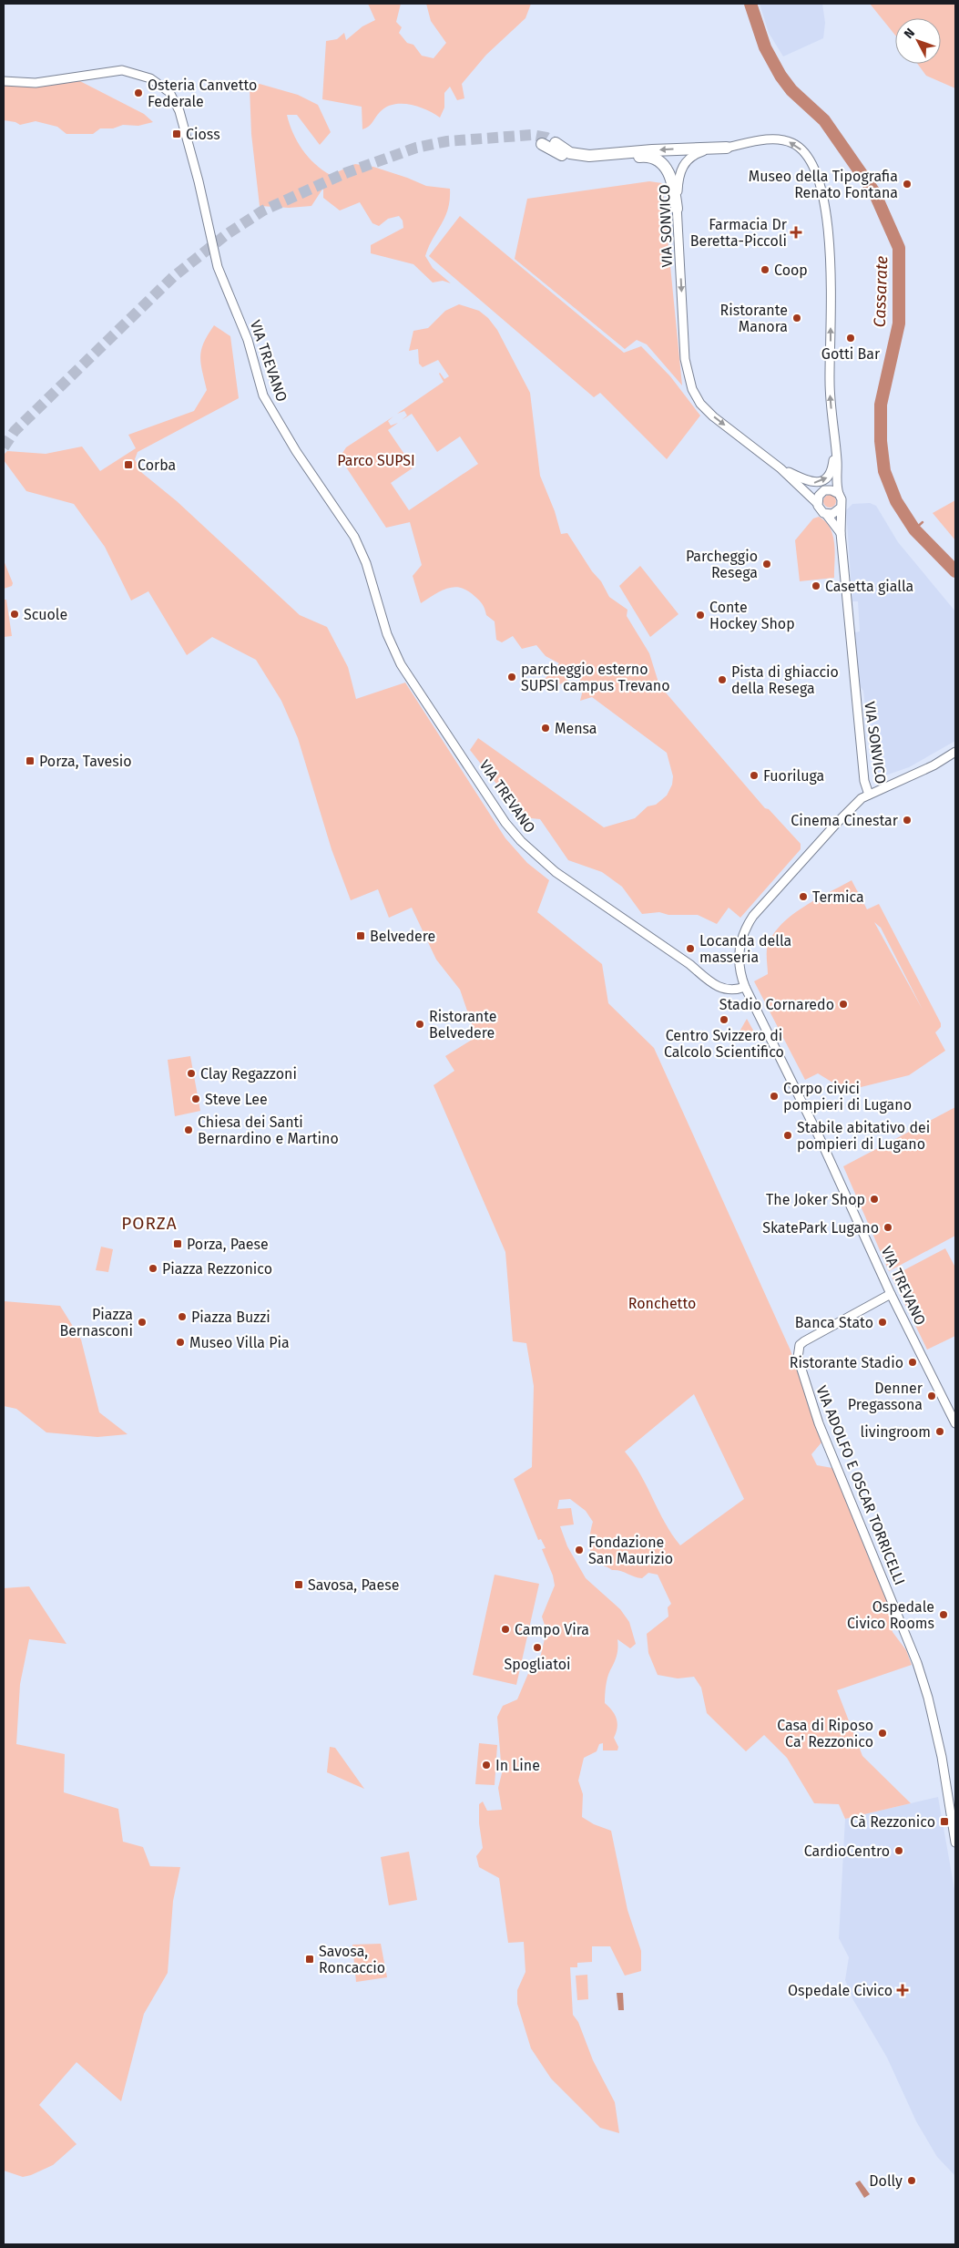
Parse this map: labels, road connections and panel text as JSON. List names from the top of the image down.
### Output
{
  "streets": {
    "main road": ["VIA SONVICO", "VIA TREVANO", "VIA ADOLFO E OSCAR TORRICELLI"]
  },
  "crossings": [
    ["VIA SONVICO", "VIA TREVANO"],
    ["VIA TREVANO", "VIA ADOLFO E OSCAR TORRICELLI"]
  ],
  "districts": ["PORZA"],
  "water": ["Cassarate"],
  "parks": ["Parco SUPSI", "Ronchetto"],
  "places": {
    "other": [
      "Osteria Canvetto Federale",
      "Museo della Tipografia Renato Fontana",
      "Coop",
      "Ristorante Manora",
      "Gotti Bar",
      "Parcheggio Resega",
      "Casetta gialla",
      "Scuole",
      "Conte Hockey Shop",
      "parcheggio esterno SUPSI campus Trevano",
      "Pista di ghiaccio della Resega",
      "Mensa",
      "Fuoriluga",
      "Cinema Cinestar",
      "Termica",
      "Locanda della masseria",
      "Stadio Cornaredo",
      "Centro Svizzero di Calcolo Scientifico",
      "Ristorante Belvedere",
      "Clay Regazzoni",
      "Corpo civici pompieri di Lugano",
      "Steve Lee",
      "Chiesa dei Santi Bernardino e Martino",
      "Stabile abitativo dei pompieri di Lugano",
      "The Joker Shop",
      "SkatePark Lugano",
      "Piazza Rezzonico",
      "Piazza Buzzi",
      "Piazza Bernasconi",
      "Banca Stato",
      "Museo Villa Pia",
      "Ristorante Stadio",
      "Denner Pregassona",
      "livingroom",
      "Fondazione San Maurizio",
      "Ospedale Civico Rooms",
      "Campo Vira",
      "Spogliatoi",
      "Casa di Riposo Ca' Rezzonico",
      "In Line",
      "CardioCentro",
      "Dolly"
    ],
    "transit": [
      "Cioss",
      "Corba",
      "Porza, Tavesio",
      "Belvedere",
      "Porza, Paese",
      "Savosa, Paese",
      "Cà Rezzonico",
      "Savosa, Roncaccio"
    ],
    "health": ["Farmacia Dr Beretta-Piccoli", "Ospedale Civico"]
  },
  "north": "top left"
}
